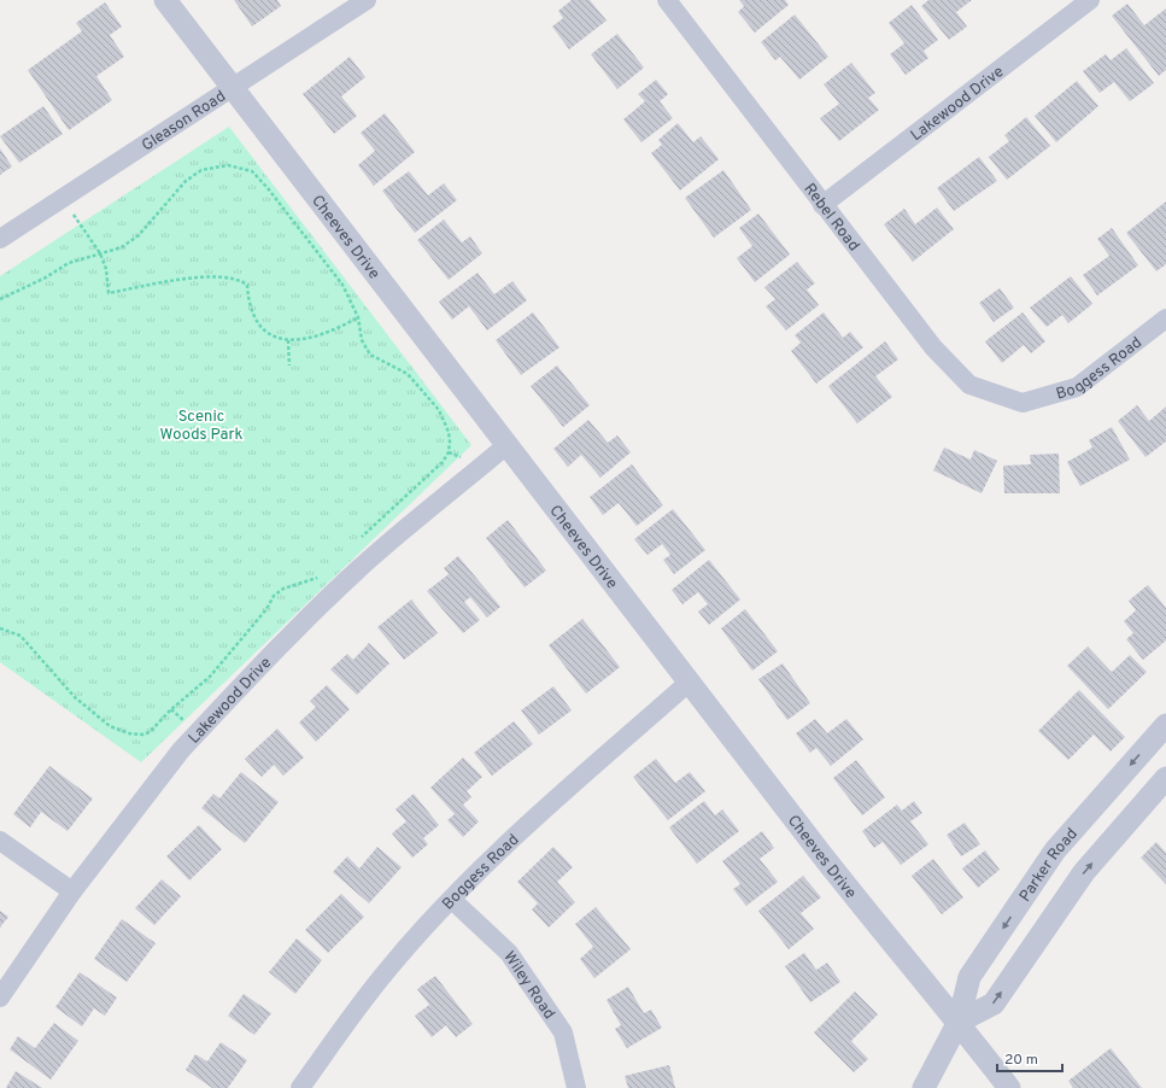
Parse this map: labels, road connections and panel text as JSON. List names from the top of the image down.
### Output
{
  "streets": {
    "street": [
      "Lakewood Drive",
      "Gleason Road",
      "Rebel Road",
      "Cheeves Drive",
      "Boggess Road",
      "Parker Road",
      "Wiley Road"
    ]
  },
  "crossings": [
    ["Lakewood Drive", "Rebel Road"],
    ["Lakewood Drive", "Cheeves Drive"],
    ["Gleason Road", "Cheeves Drive"],
    ["Rebel Road", "Boggess Road"],
    ["Cheeves Drive", "Boggess Road"],
    ["Cheeves Drive", "Parker Road"],
    ["Boggess Road", "Wiley Road"]
  ],
  "parks": ["Scenic Woods Park"],
  "scale_bar": "20 m"
}
